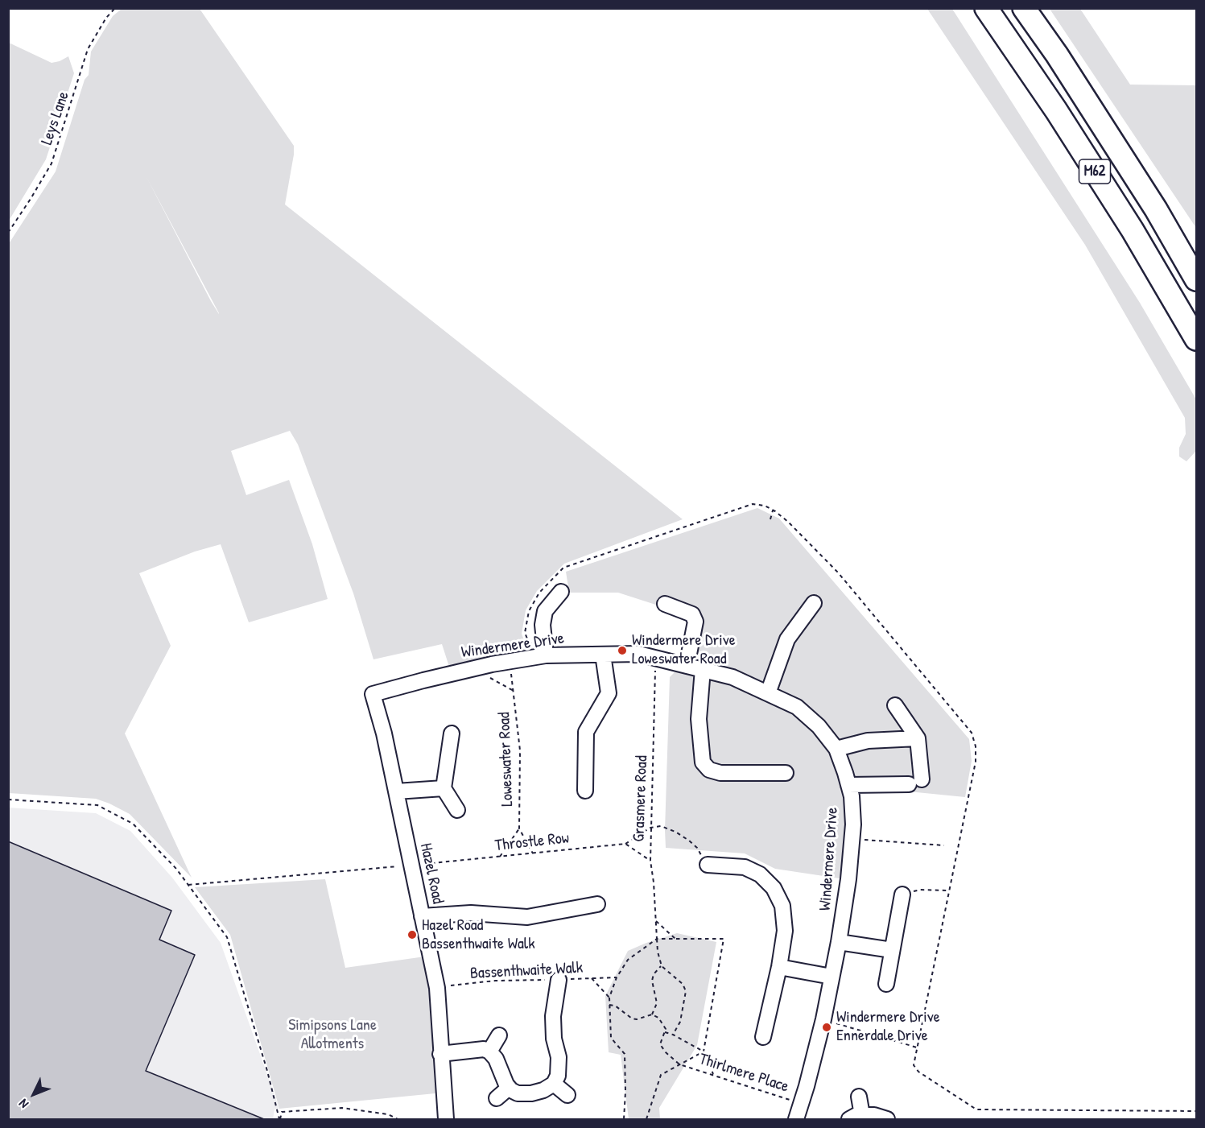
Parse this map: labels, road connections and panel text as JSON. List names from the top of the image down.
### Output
{
  "streets": {
    "highway": ["M62"],
    "street": ["Windermere Drive", "Hazel Road"],
    "path": [
      "Leys Lane",
      "Loweswater Road",
      "Grasmere Road",
      "Throstle Row",
      "Bassenthwaite Walk",
      "Thirlmere Place"
    ]
  },
  "crossings": [
    ["Windermere Drive", "Loweswater Road"],
    ["Windermere Drive", "Grasmere Road"],
    ["Windermere Drive", "Hazel Road"],
    ["Windermere Drive", "Thirlmere Place"],
    ["Loweswater Road", "Throstle Row"],
    ["Throstle Row", "Hazel Road"],
    ["Hazel Road", "Bassenthwaite Walk"]
  ],
  "parks": ["Simipsons Lane Allotments"],
  "places": ["Windermere Drive Loweswater Road", "Hazel Road Bassenthwaite Walk", "Windermere Drive Ennerdale Drive"],
  "north": "bottom left"
}
